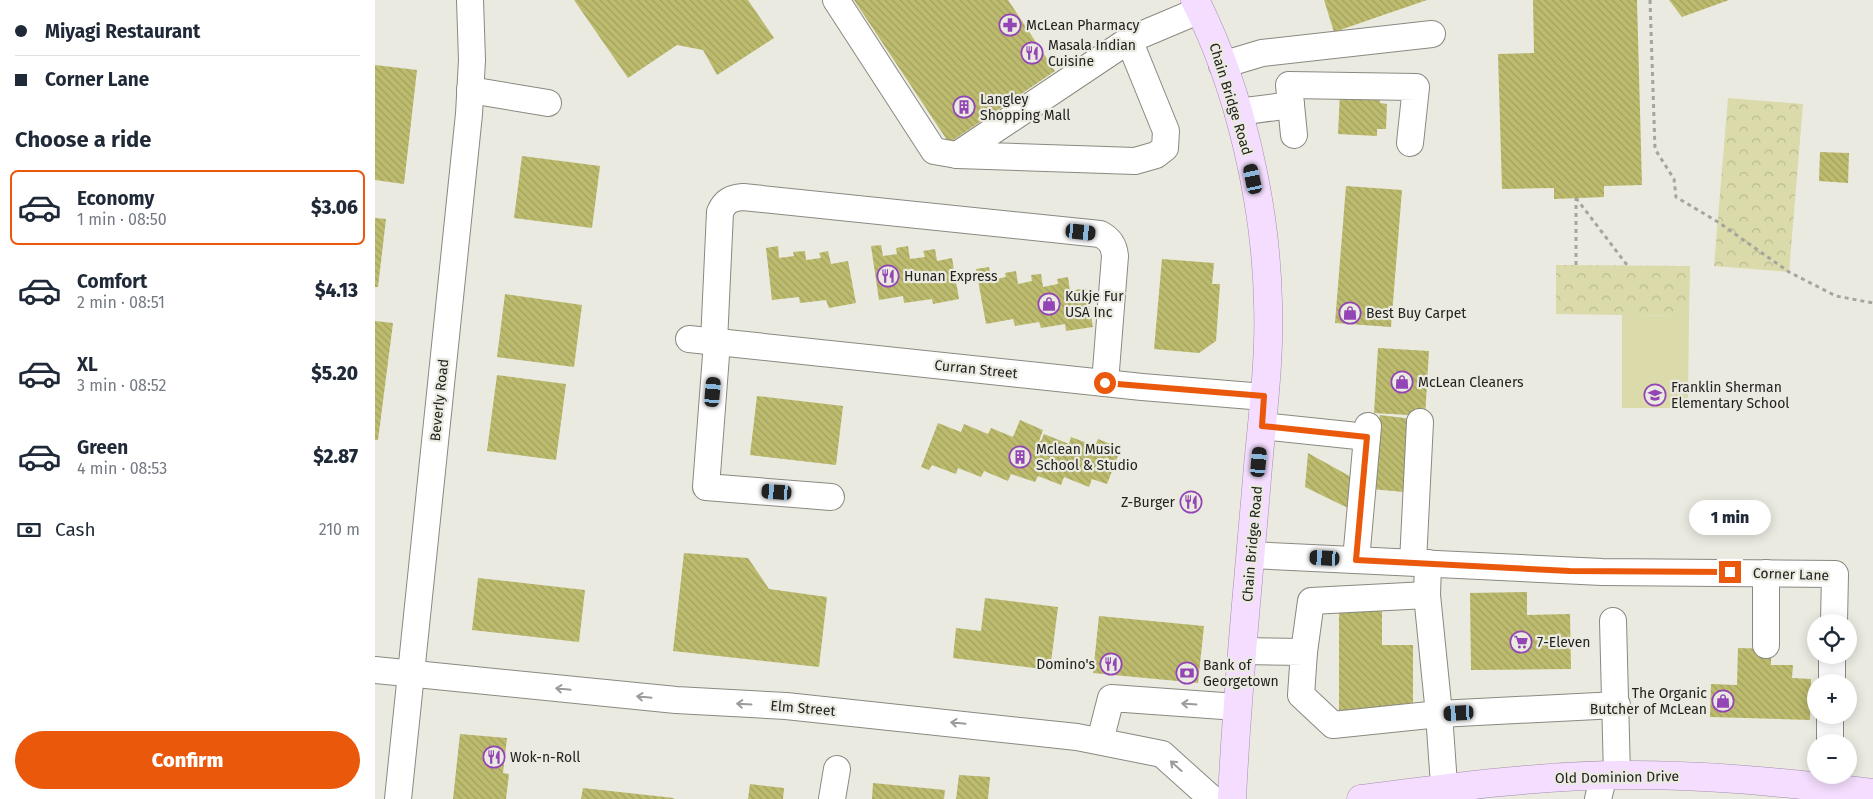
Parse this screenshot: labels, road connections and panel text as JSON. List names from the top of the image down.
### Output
{
  "streets": {
    "main road": ["Chain Bridge Road", "Old Dominion Drive"],
    "street": [
      "Curran Street",
      "Beverly Road",
      "Corner Lane",
      "Elm Street"
    ]
  },
  "crossings": [
    ["Chain Bridge Road", "Curran Street"],
    ["Chain Bridge Road", "Corner Lane"],
    ["Beverly Road", "Elm Street"]
  ],
  "one_way": ["Elm Street"],
  "places": {
    "pharmacy": ["McLean Pharmacy"],
    "restaurant": [
      "Masala Indian Cuisine",
      "Hunan Express",
      "Z-Burger",
      "Domino's",
      "Wok-n-Roll"
    ],
    "building": ["Langley Shopping Mall", "Mclean Music School & Studio"],
    "shop": [
      "Kukje Fur USA Inc",
      "Best Buy Carpet",
      "McLean Cleaners",
      "The Organic Butcher of McLean"
    ],
    "school or university": ["Franklin Sherman Elementary School"],
    "supermarket": ["7-Eleven"],
    "bank": ["Bank of Georgetown"]
  },
  "page": {
    "banner": ["Miyagi Restaurant", "Corner Lane"],
    "heading": "Choose a ride",
    "list": [
      {
        "name": "Economy",
        "note": "1 min · 08:50",
        "value": "$3.06"
      },
      {
        "name": "Comfort",
        "note": "2 min · 08:51",
        "value": "$4.13"
      },
      {
        "name": "XL",
        "note": "3 min · 08:52",
        "value": "$5.20"
      },
      {
        "name": "Green",
        "note": "4 min · 08:53",
        "value": "$2.87"
      }
    ],
    "bubble": "1 min",
    "pay": ["Cash", "210 m"],
    "map_buttons": ["+", "−"],
    "buttons": "Confirm"
  }
}
